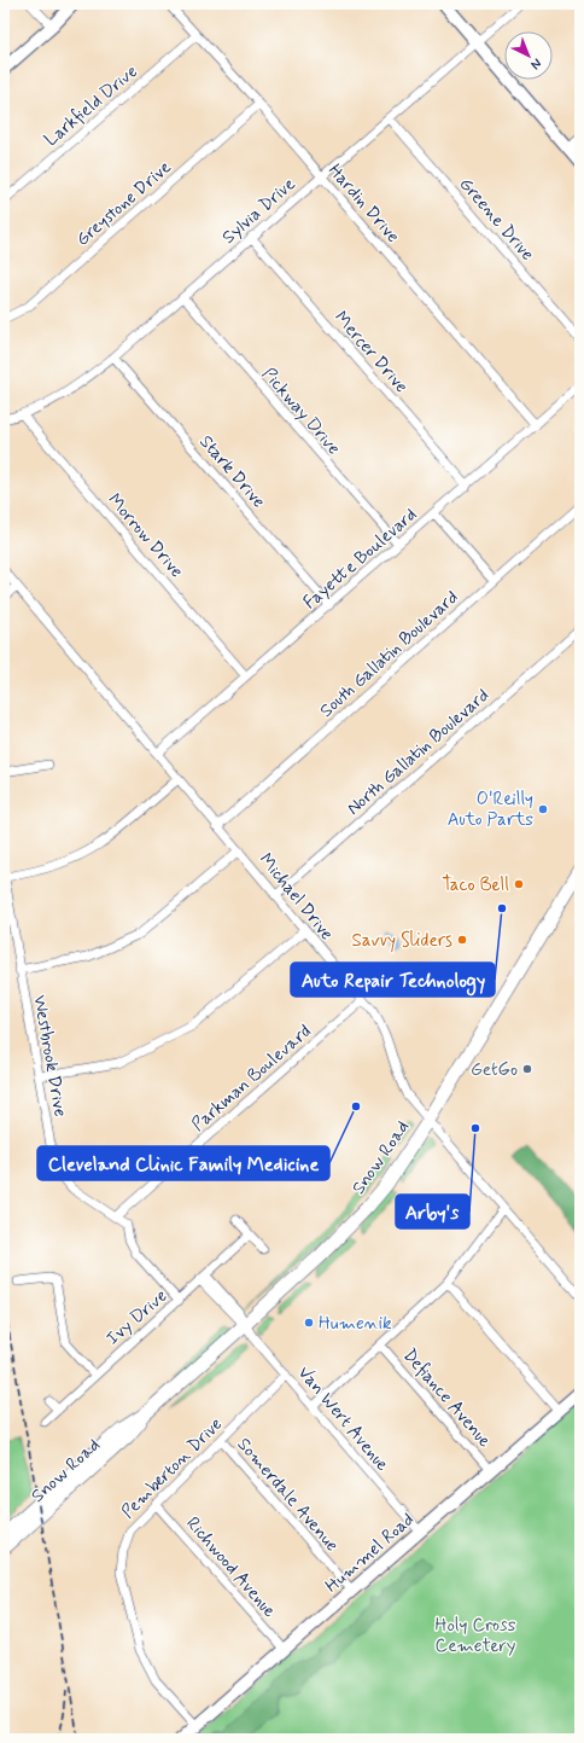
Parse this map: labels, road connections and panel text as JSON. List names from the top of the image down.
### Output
{
  "streets": {
    "main road": ["Snow Road"],
    "street": [
      "Larkfield Drive",
      "Greystone Drive",
      "Hardin Drive",
      "Sylvia Drive",
      "Greene Drive",
      "Mercer Drive",
      "Pickway Drive",
      "Stark Drive",
      "Morrow Drive",
      "Fayette Boulevard",
      "South Gallatin Boulevard",
      "North Gallatin Boulevard",
      "Michael Drive",
      "Westbrook Drive",
      "Parkman Boulevard",
      "Ivy Drive",
      "Defiance Avenue",
      "Van Wert Avenue",
      "Pemberton Drive",
      "Somerdale Avenue",
      "Hummel Road",
      "Richwood Avenue"
    ]
  },
  "crossings": [
    ["Larkfield Drive", "Hardin Drive"],
    ["Greystone Drive", "Hardin Drive"],
    ["Hardin Drive", "Sylvia Drive"],
    ["Hardin Drive", "Fayette Boulevard"],
    ["Sylvia Drive", "Greene Drive"],
    ["Sylvia Drive", "Mercer Drive"],
    ["Sylvia Drive", "Pickway Drive"],
    ["Sylvia Drive", "Stark Drive"],
    ["Sylvia Drive", "Morrow Drive"],
    ["Mercer Drive", "Fayette Boulevard"],
    ["Pickway Drive", "Fayette Boulevard"],
    ["Stark Drive", "Fayette Boulevard"],
    ["Morrow Drive", "Fayette Boulevard"],
    ["Fayette Boulevard", "Michael Drive"],
    ["South Gallatin Boulevard", "Michael Drive"],
    ["North Gallatin Boulevard", "Michael Drive"],
    ["Michael Drive", "Parkman Boulevard"],
    ["Michael Drive", "Snow Road"],
    ["Westbrook Drive", "Parkman Boulevard"],
    ["Snow Road", "Van Wert Avenue"],
    ["Ivy Drive", "Van Wert Avenue"],
    ["Defiance Avenue", "Hummel Road"],
    ["Van Wert Avenue", "Pemberton Drive"],
    ["Van Wert Avenue", "Hummel Road"],
    ["Pemberton Drive", "Somerdale Avenue"],
    ["Pemberton Drive", "Hummel Road"],
    ["Pemberton Drive", "Richwood Avenue"],
    ["Somerdale Avenue", "Hummel Road"],
    ["Hummel Road", "Richwood Avenue"]
  ],
  "parks": ["Holy Cross Cemetery"],
  "places": [
    "O'Reilly Auto Parts",
    "Taco Bell",
    "Auto Repair Technology",
    "Savvy Sliders",
    "GetGo",
    "Cleveland Clinic Family Medicine",
    "Arby's",
    "Humenik"
  ],
  "north": "bottom right"
}
